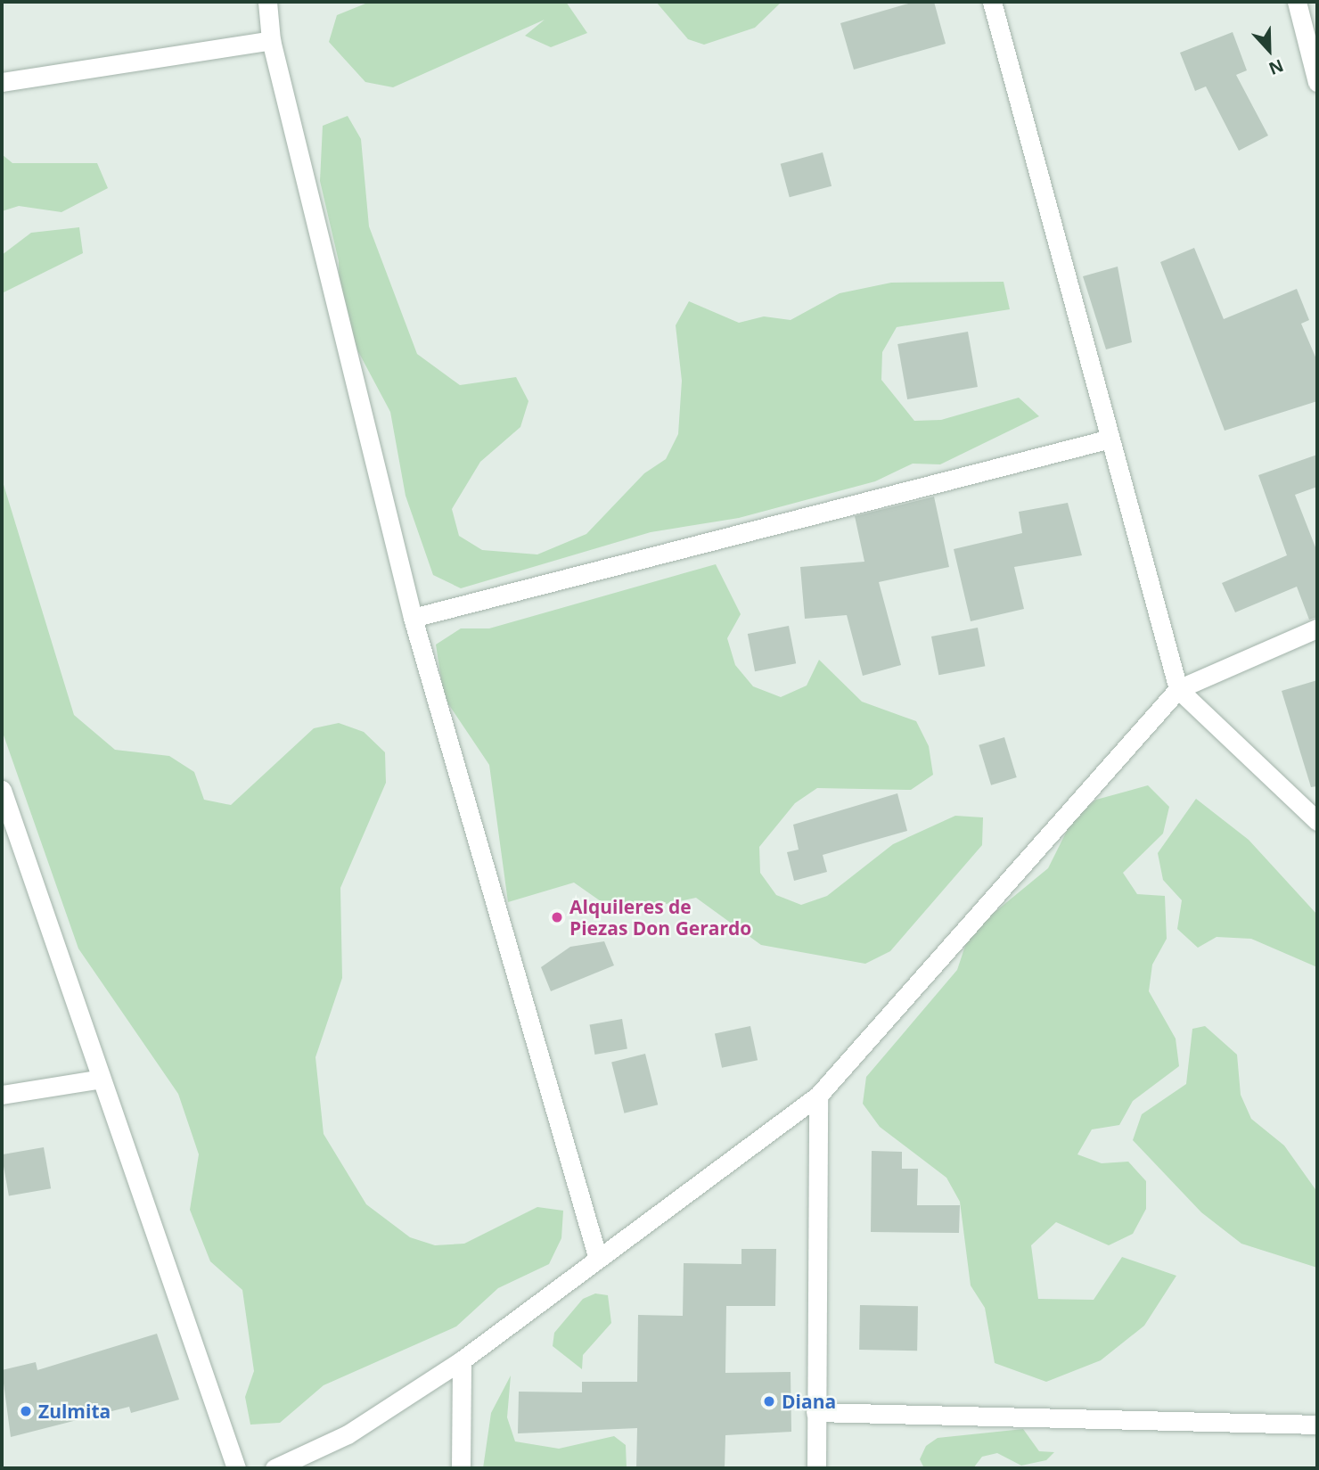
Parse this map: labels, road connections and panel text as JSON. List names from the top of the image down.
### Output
{
  "places": ["Alquileres de Piezas Don Gerardo", "Diana", "Zulmita"],
  "north": "bottom"
}
